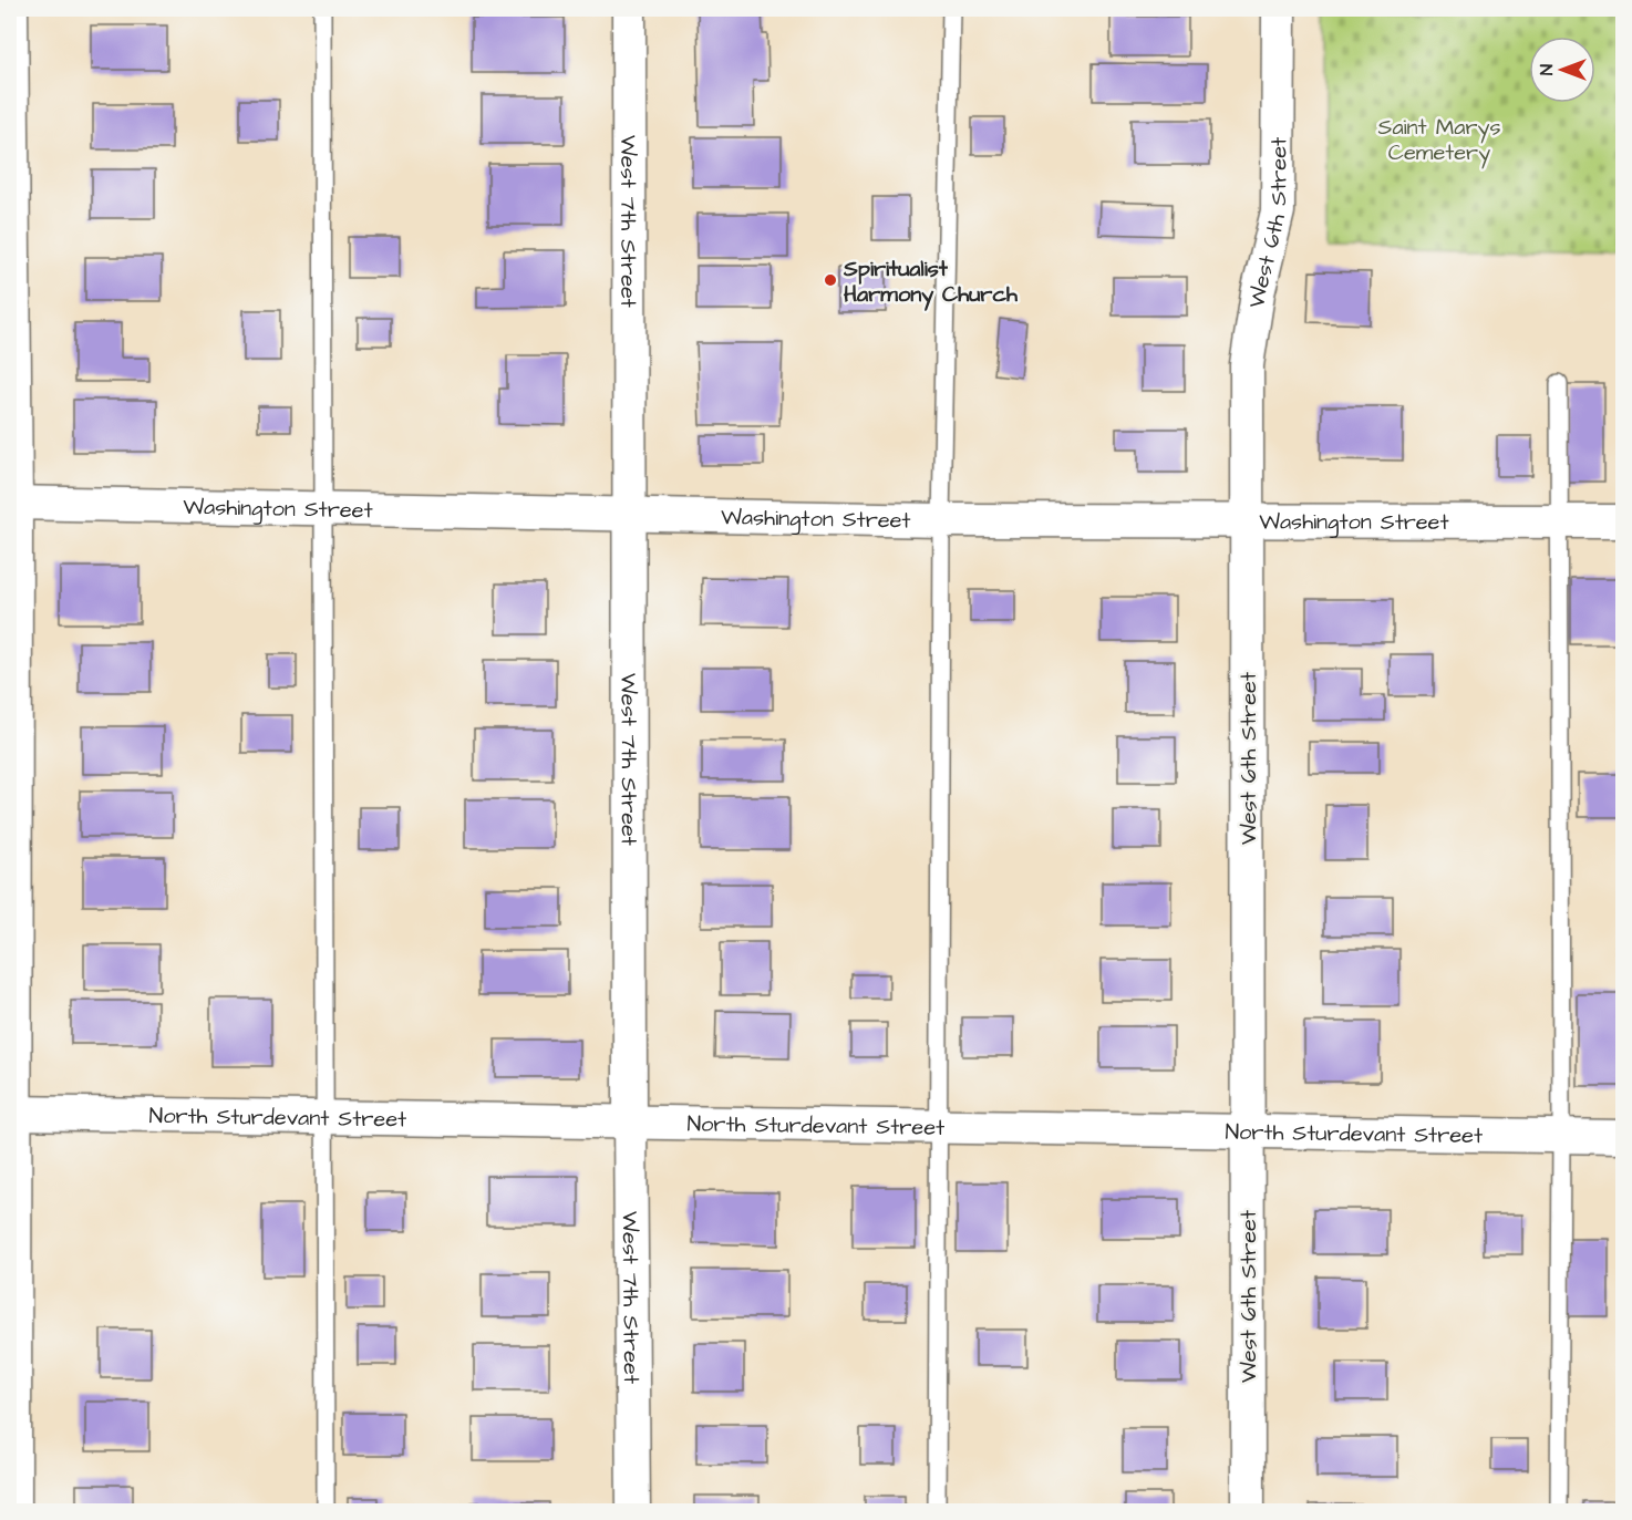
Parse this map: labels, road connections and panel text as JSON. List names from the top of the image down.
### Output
{
  "streets": {
    "street": [
      "West 7th Street",
      "West 6th Street",
      "Washington Street",
      "North Sturdevant Street"
    ]
  },
  "crossings": [
    ["West 7th Street", "Washington Street"],
    ["West 7th Street", "North Sturdevant Street"],
    ["West 6th Street", "Washington Street"],
    ["West 6th Street", "North Sturdevant Street"]
  ],
  "parks": ["Saint Marys Cemetery"],
  "places": ["Spiritualist Harmony Church"],
  "north": "left"
}
